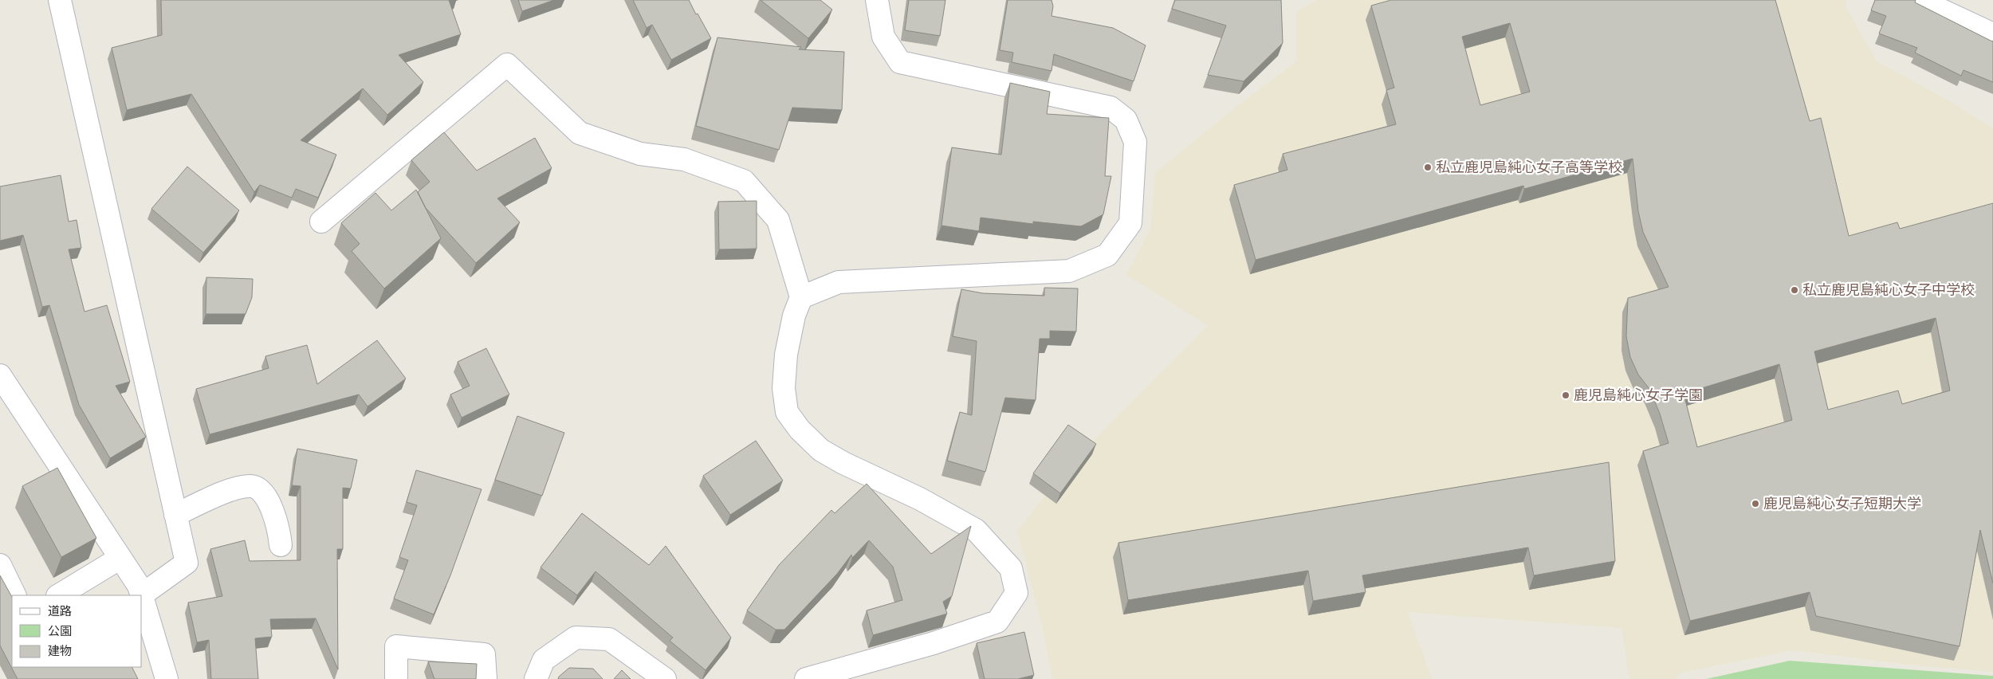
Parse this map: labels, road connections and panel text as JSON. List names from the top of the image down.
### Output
{
  "places": [
    "私立鹿児島純心女子高等学校",
    "私立鹿児島純心女子中学校",
    "鹿児島純心女子学園",
    "鹿児島純心女子短期大学"
  ],
  "legend": ["道路", "公園", "建物"]
}
